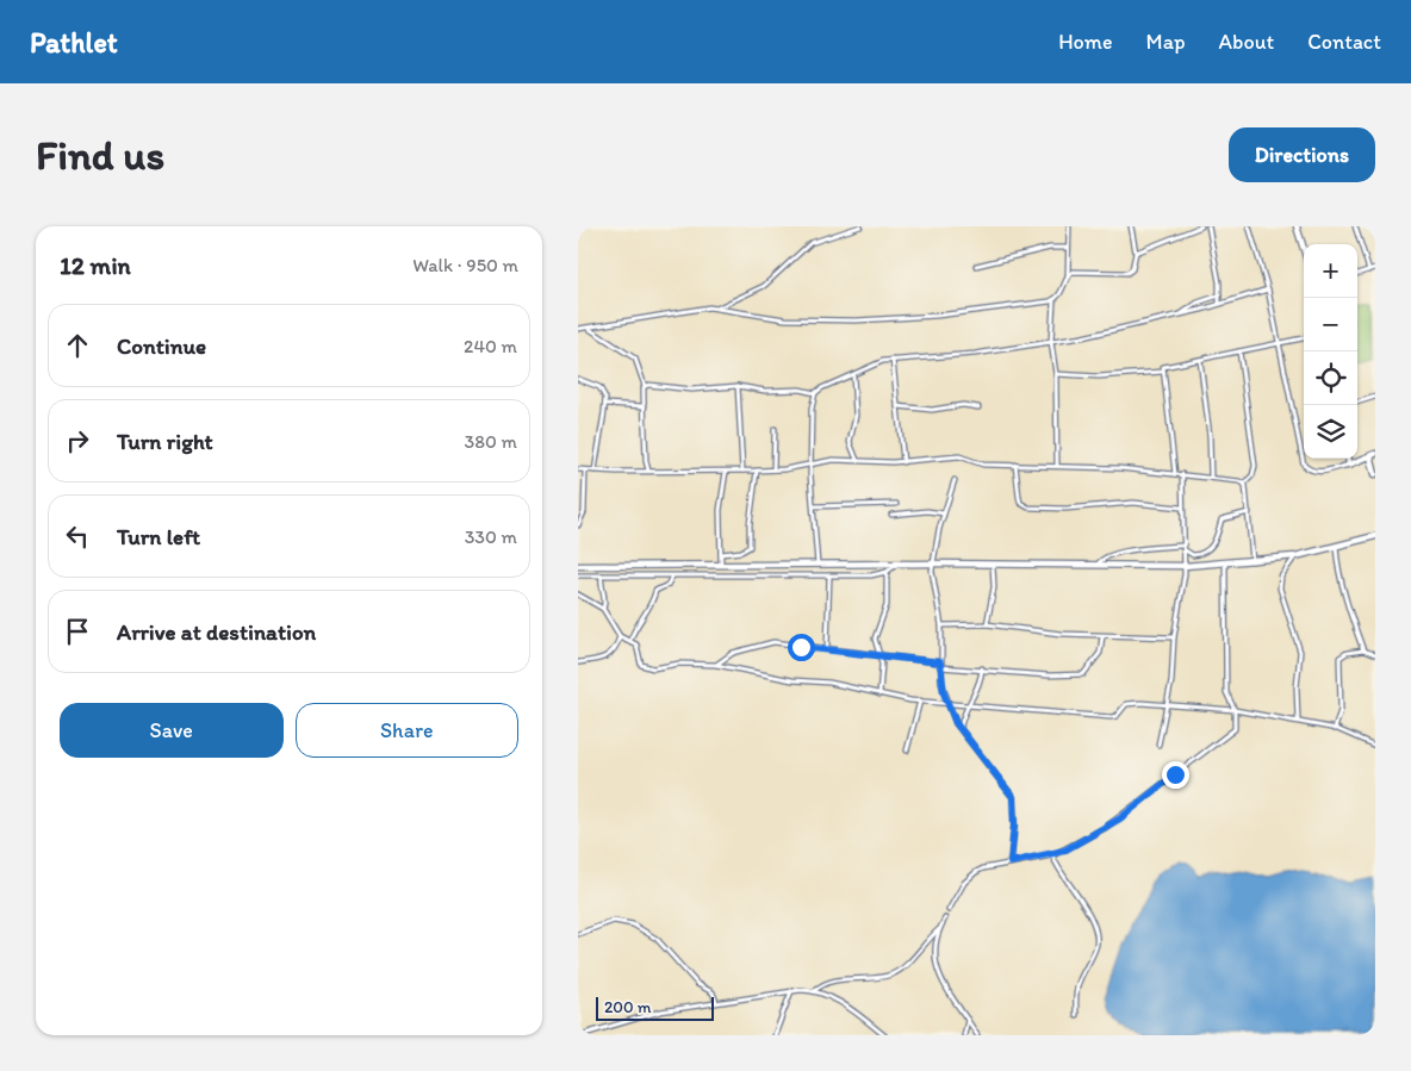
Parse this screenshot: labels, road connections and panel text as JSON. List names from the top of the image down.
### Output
{
  "scale_bar": "200 m",
  "page": {
    "header": "Pathlet",
    "nav": [
      "Home",
      "Map",
      "About",
      "Contact"
    ],
    "buttons": [
      "Directions",
      ["Save", "Share"]
    ],
    "title": "Find us",
    "heading": ["12 min", "Walk · 950 m"],
    "map_buttons": ["+", "−"],
    "list": [
      ["Continue", "240 m"],
      ["Turn right", "380 m"],
      ["Turn left", "330 m"],
      "Arrive at destination"
    ],
    "scale": "200 m"
  }
}
